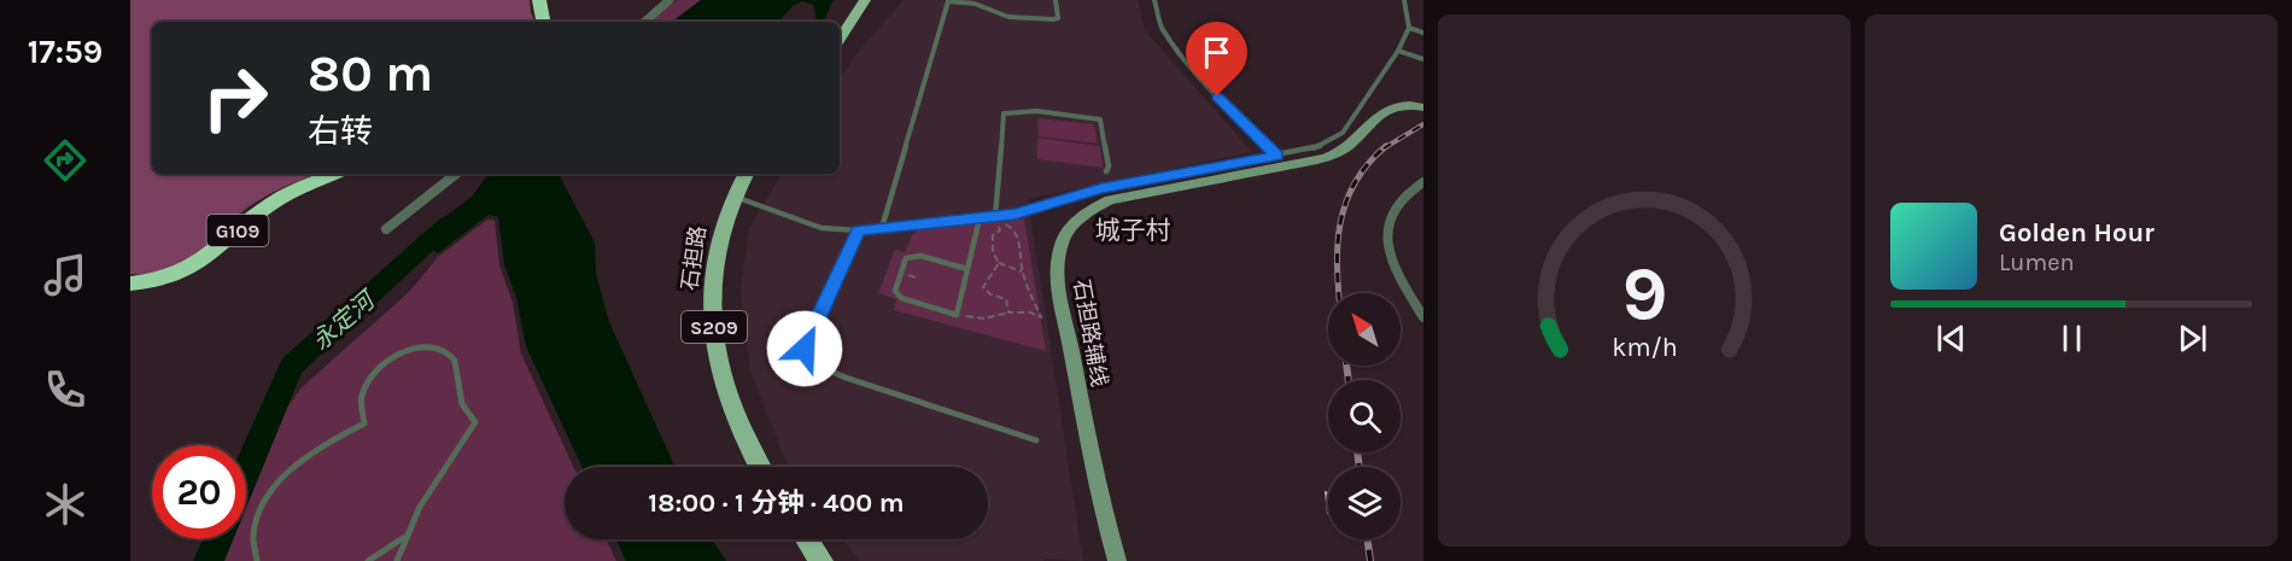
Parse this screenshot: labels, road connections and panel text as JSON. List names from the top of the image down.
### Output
{
  "streets": {
    "highway": ["G109"],
    "main road": ["石担路", "S209", "石担路辅线"]
  },
  "districts": ["城子村"],
  "water": ["永定河"],
  "north": "top left",
  "page": {
    "tabs": "17:59",
    "turn": ["80 m", "右转"],
    "song": ["Golden Hour", "Lumen"],
    "limit": "20",
    "trip": "18:00 · 1 分钟 · 400 m",
    "gauge": ["9", "km/h"]
  }
}
